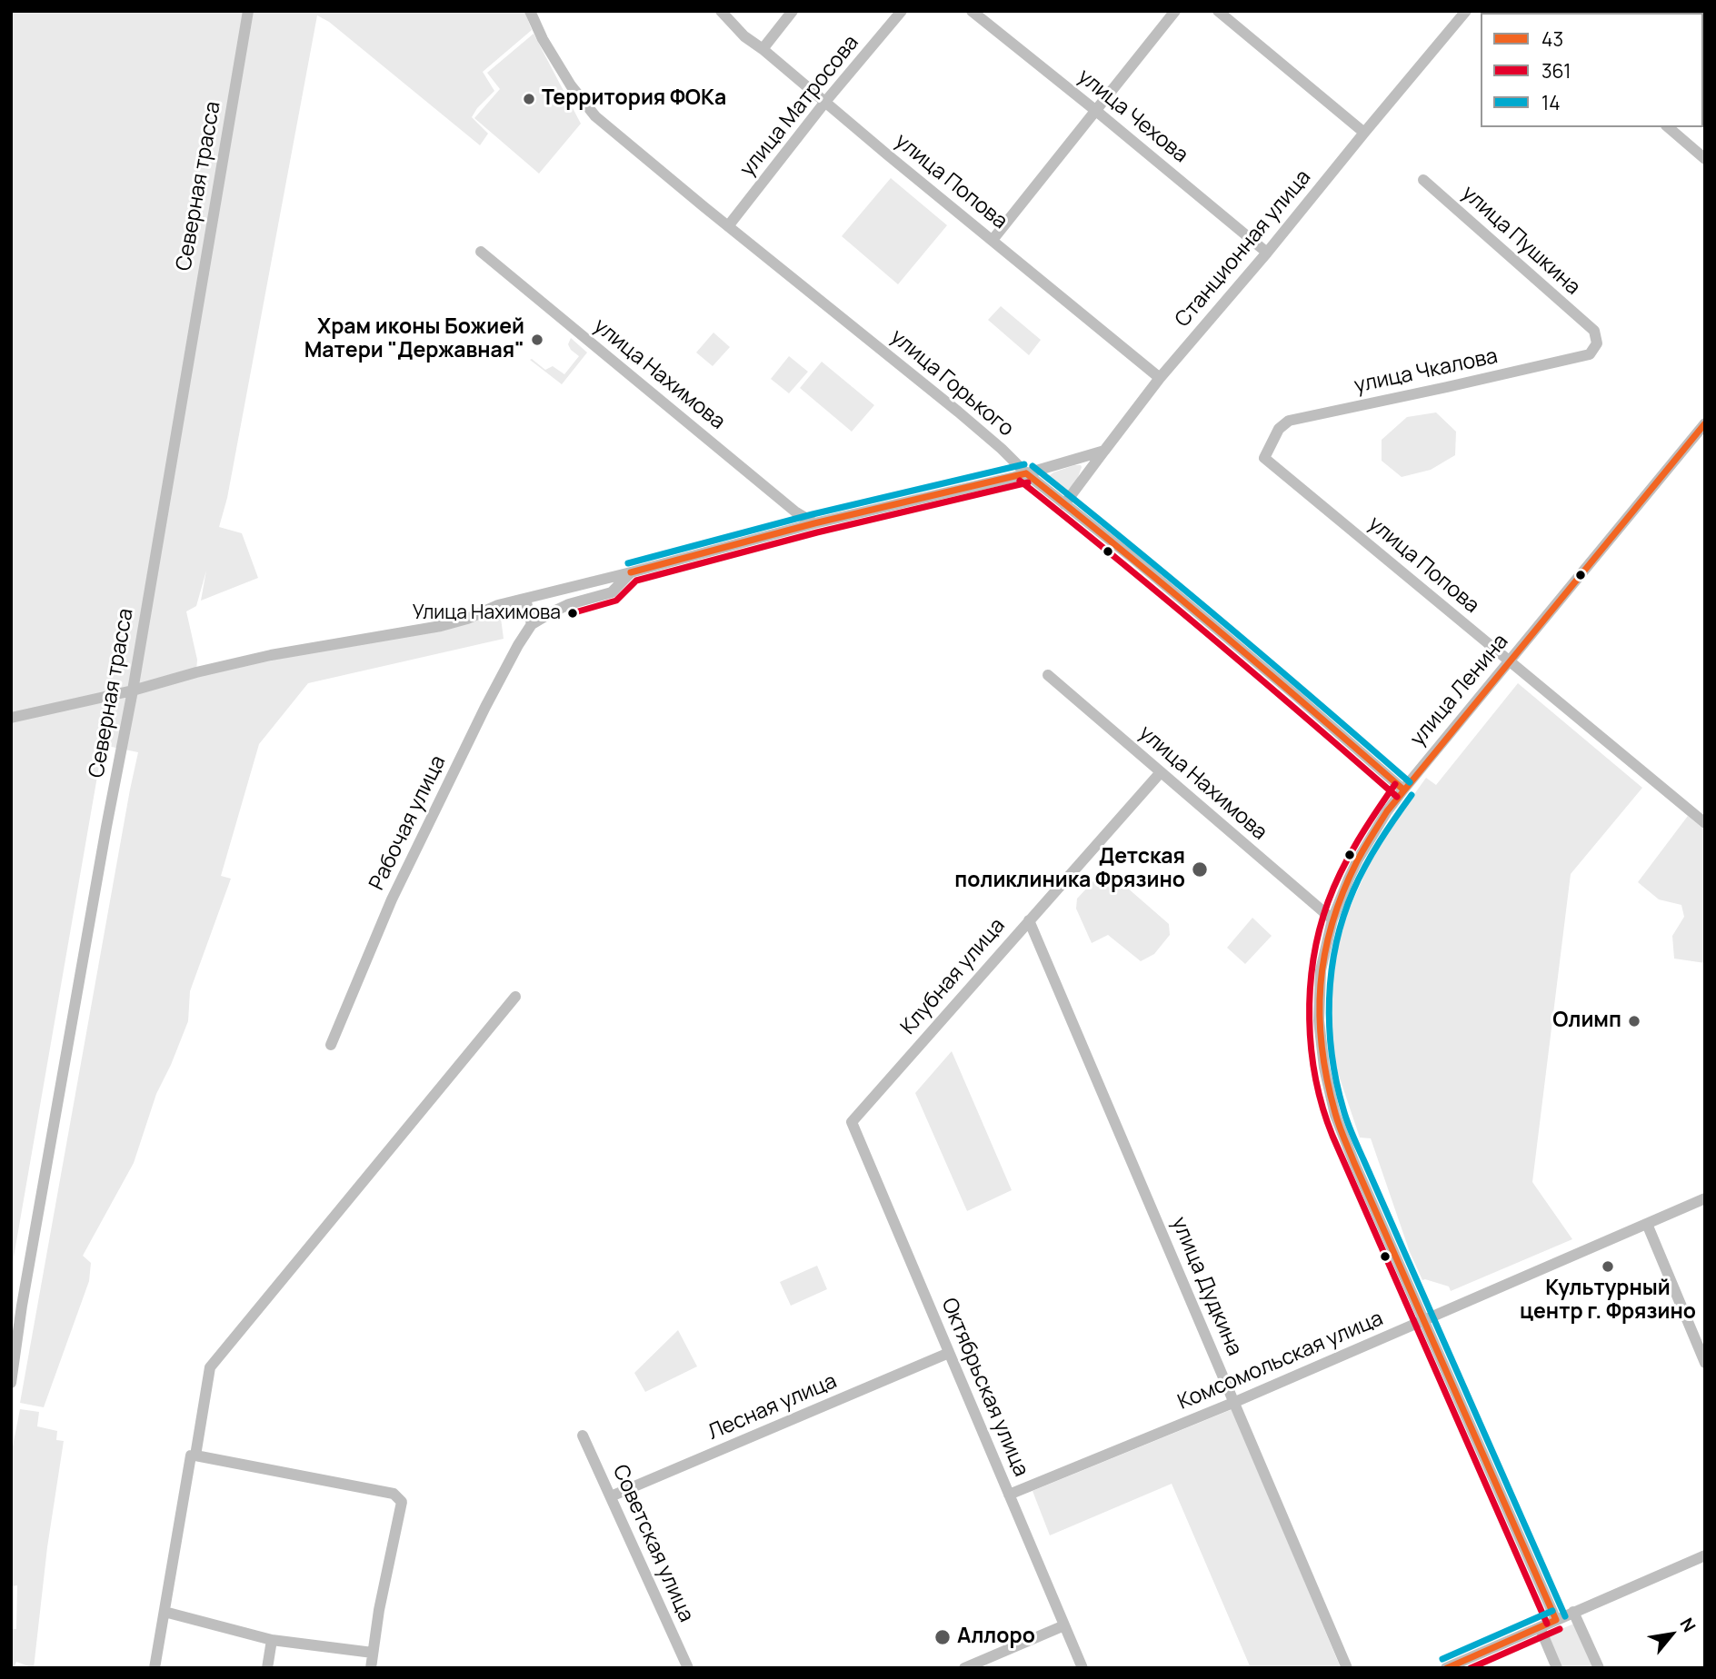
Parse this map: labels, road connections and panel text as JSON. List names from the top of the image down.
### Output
{
  "streets": {
    "street": [
      "улица Матросова",
      "улица Чехова",
      "улица Попова",
      "Северная трасса",
      "улица Пушкина",
      "Станционная улица",
      "улица Чкалова",
      "улица Нахимова",
      "улица Горького",
      "улица Ленина",
      "Рабочая улица",
      "Клубная улица",
      "улица Дудкина",
      "Комсомольская улица",
      "Октябрьская улица",
      "Лесная улица",
      "Советская улица"
    ]
  },
  "crossings": [
    ["улица Матросова", "улица Попова"],
    ["улица Матросова", "улица Горького"],
    ["улица Чехова", "Станционная улица"],
    ["улица Попова", "Станционная улица"],
    ["улица Попова", "улица Чкалова"],
    ["улица Попова", "улица Ленина"],
    ["улица Пушкина", "улица Чкалова"],
    ["Станционная улица", "улица Горького"],
    ["улица Нахимова", "улица Ленина"],
    ["улица Нахимова", "Клубная улица"],
    ["улица Горького", "улица Ленина"],
    ["улица Ленина", "Комсомольская улица"],
    ["Клубная улица", "улица Дудкина"],
    ["Клубная улица", "Октябрьская улица"],
    ["улица Дудкина", "Комсомольская улица"],
    ["Комсомольская улица", "Октябрьская улица"],
    ["Октябрьская улица", "Лесная улица"],
    ["Лесная улица", "Советская улица"]
  ],
  "places": [
    "Территория ФОКа",
    "Храм иконы Божией Матери \"Державная\"",
    "Улица Нахимова",
    "Детская поликлиника Фрязино",
    "Олимп",
    "Культурный центр г. Фрязино",
    "Аллоро"
  ],
  "lines": ["transit line 43", "transit line 14", "transit line 361"],
  "legend": ["43", "361", "14"],
  "north": "top right"
}
